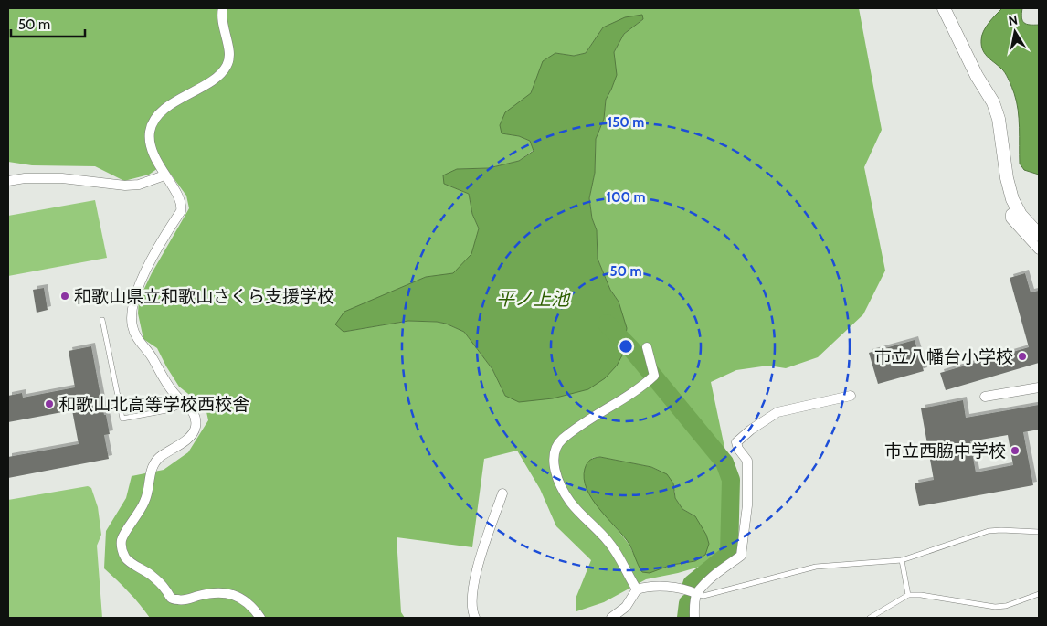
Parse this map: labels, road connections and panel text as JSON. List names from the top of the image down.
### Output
{
  "water": ["平ノ上池"],
  "places": [
    "和歌山県立和歌山さくら支援学校",
    "市立八幡台小学校",
    "和歌山北高等学校西校舎",
    "市立西脇中学校"
  ],
  "scale_bar": "50 m",
  "north": "top",
  "rings": ["150 m", "100 m", "50 m"]
}
